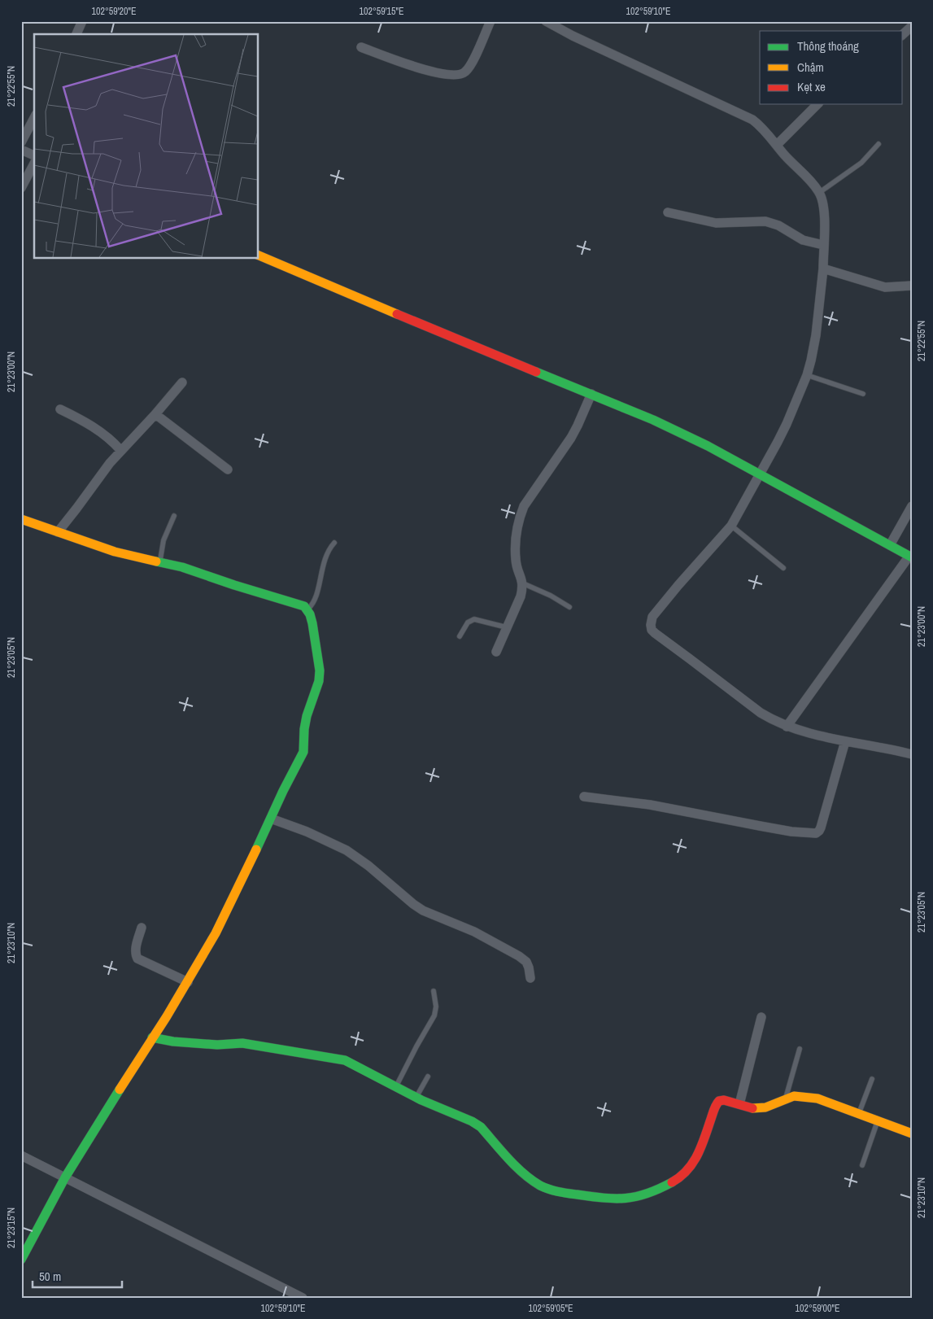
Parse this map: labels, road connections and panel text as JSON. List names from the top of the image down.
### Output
{
  "legend": ["Thông thoáng", "Chậm", "Kẹt xe"],
  "scale_bar": "50 m",
  "coordinates": [
    "102°59'20\"E",
    "102°59'15\"E",
    "102°59'10\"E",
    "21°22'55\"N",
    "21°23'00\"N",
    "21°23'05\"N",
    "21°23'10\"N",
    "21°23'15\"N",
    "102°59'05\"E",
    "102°59'00\"E"
  ]
}
